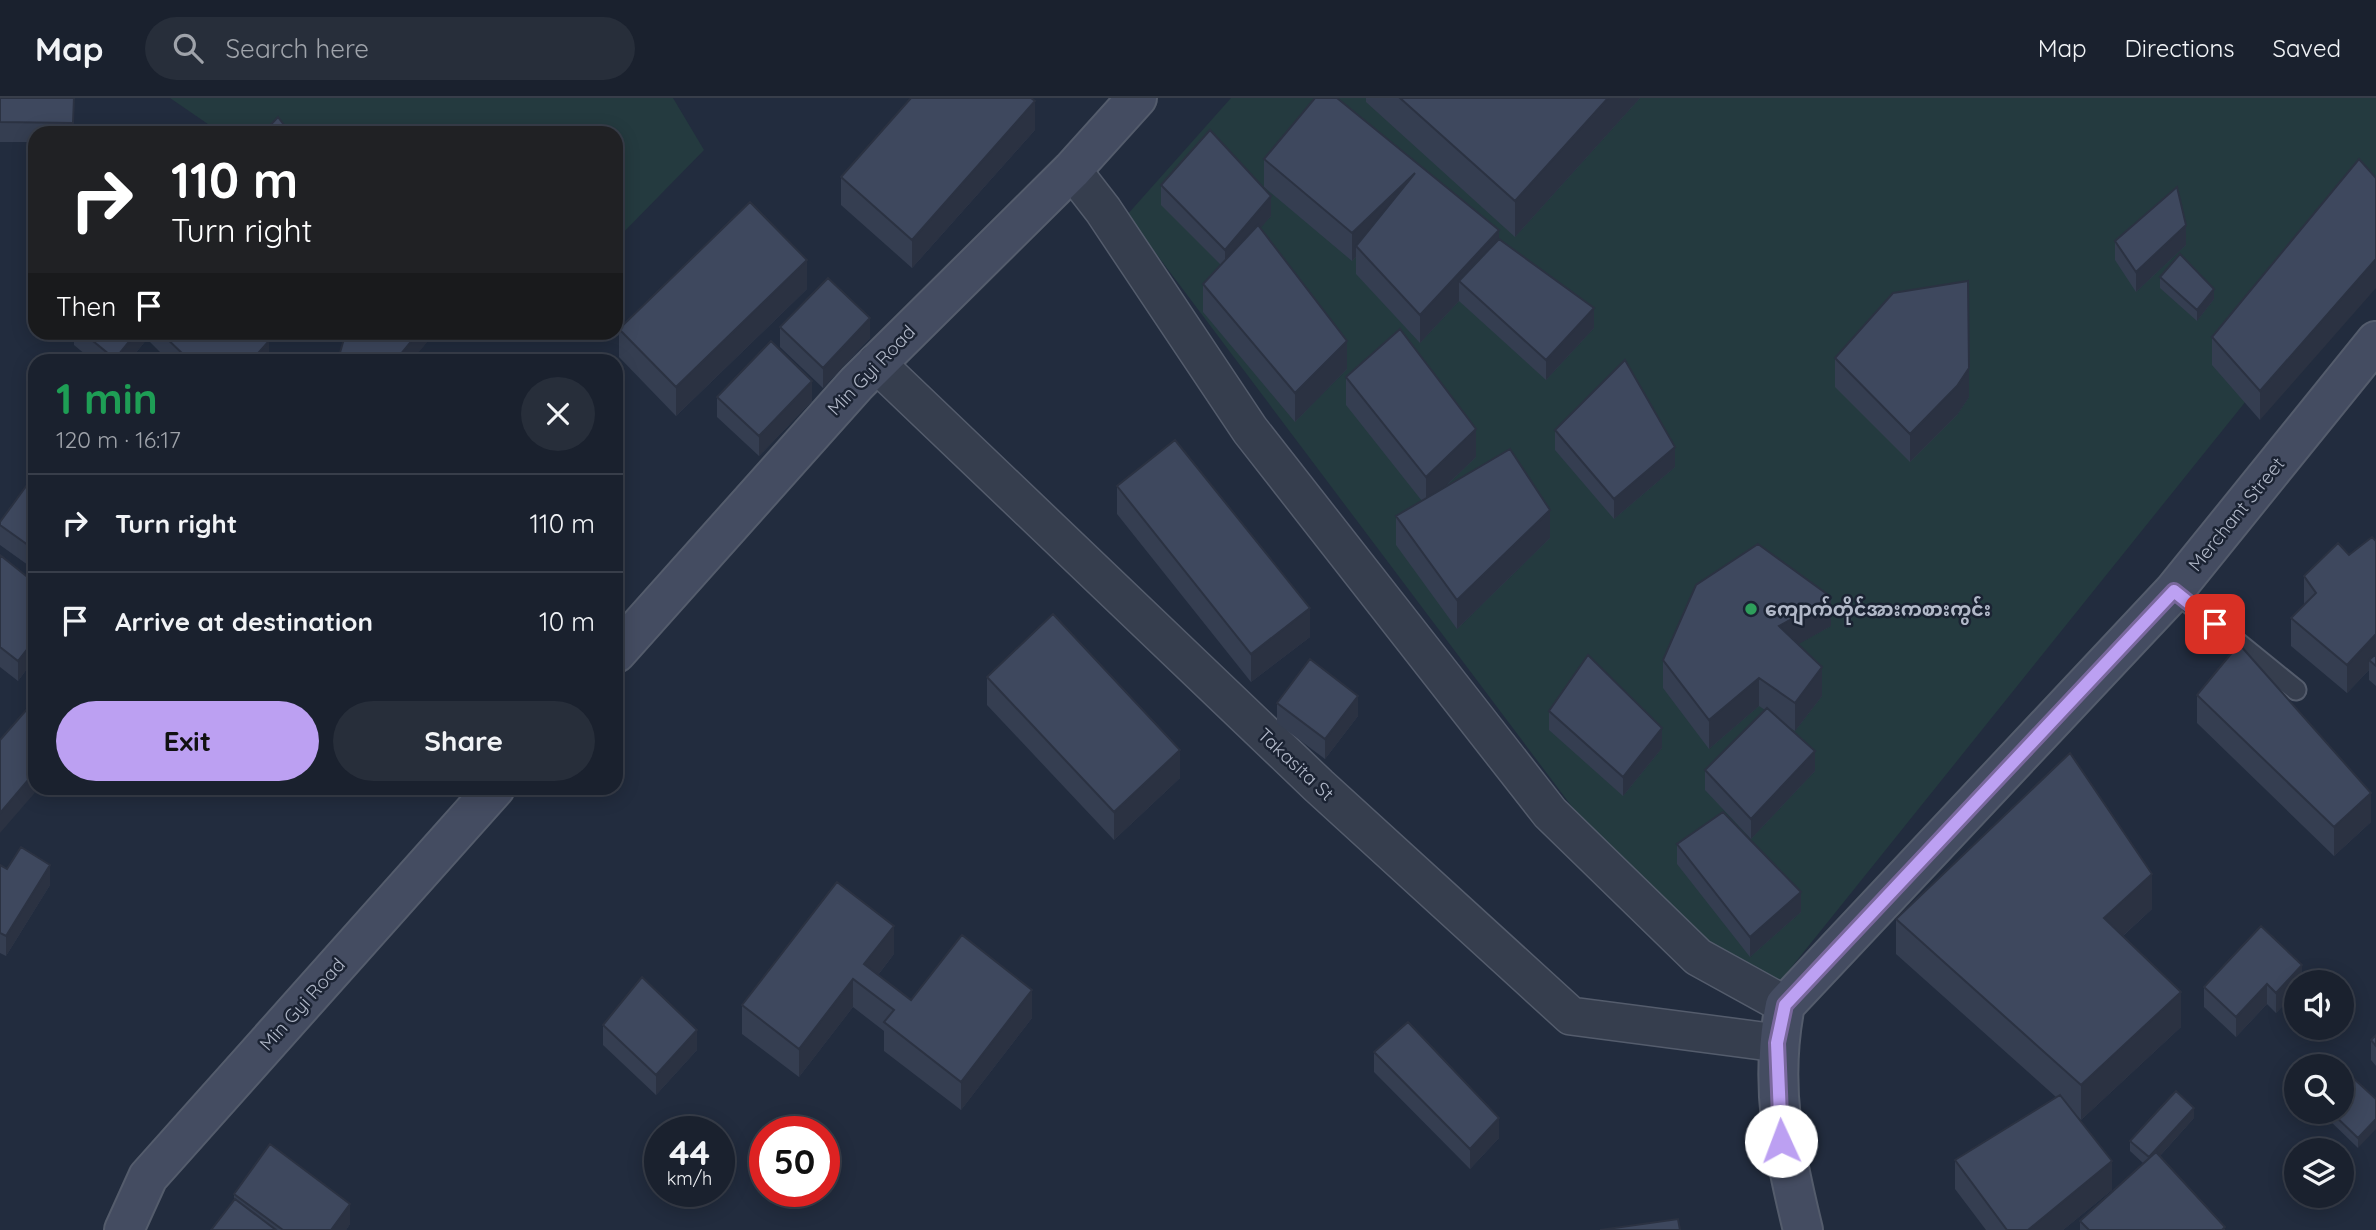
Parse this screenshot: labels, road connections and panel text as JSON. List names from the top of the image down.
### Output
{
  "streets": {
    "main road": ["Min Gyi Road", "Merchant Street"],
    "street": ["Takasita St"]
  },
  "crossings": [
    ["Min Gyi Road", "Takasita St"]
  ],
  "places": ["ကျောက်တိုင်အားကစားကွင်း"],
  "page": {
    "header": "Map",
    "search": "Search here",
    "nav": ["Map", "Directions", "Saved"],
    "turn": ["110 m", "Turn right"],
    "then": "Then",
    "heading": ["1 min", "120 m · 16:17"],
    "list": [
      {
        "name": "Turn right",
        "value": "110 m"
      },
      {
        "name": "Arrive at destination",
        "value": "10 m"
      }
    ],
    "buttons": ["Exit", "Share"],
    "speed": "44 km/h",
    "limit": "50"
  }
}
